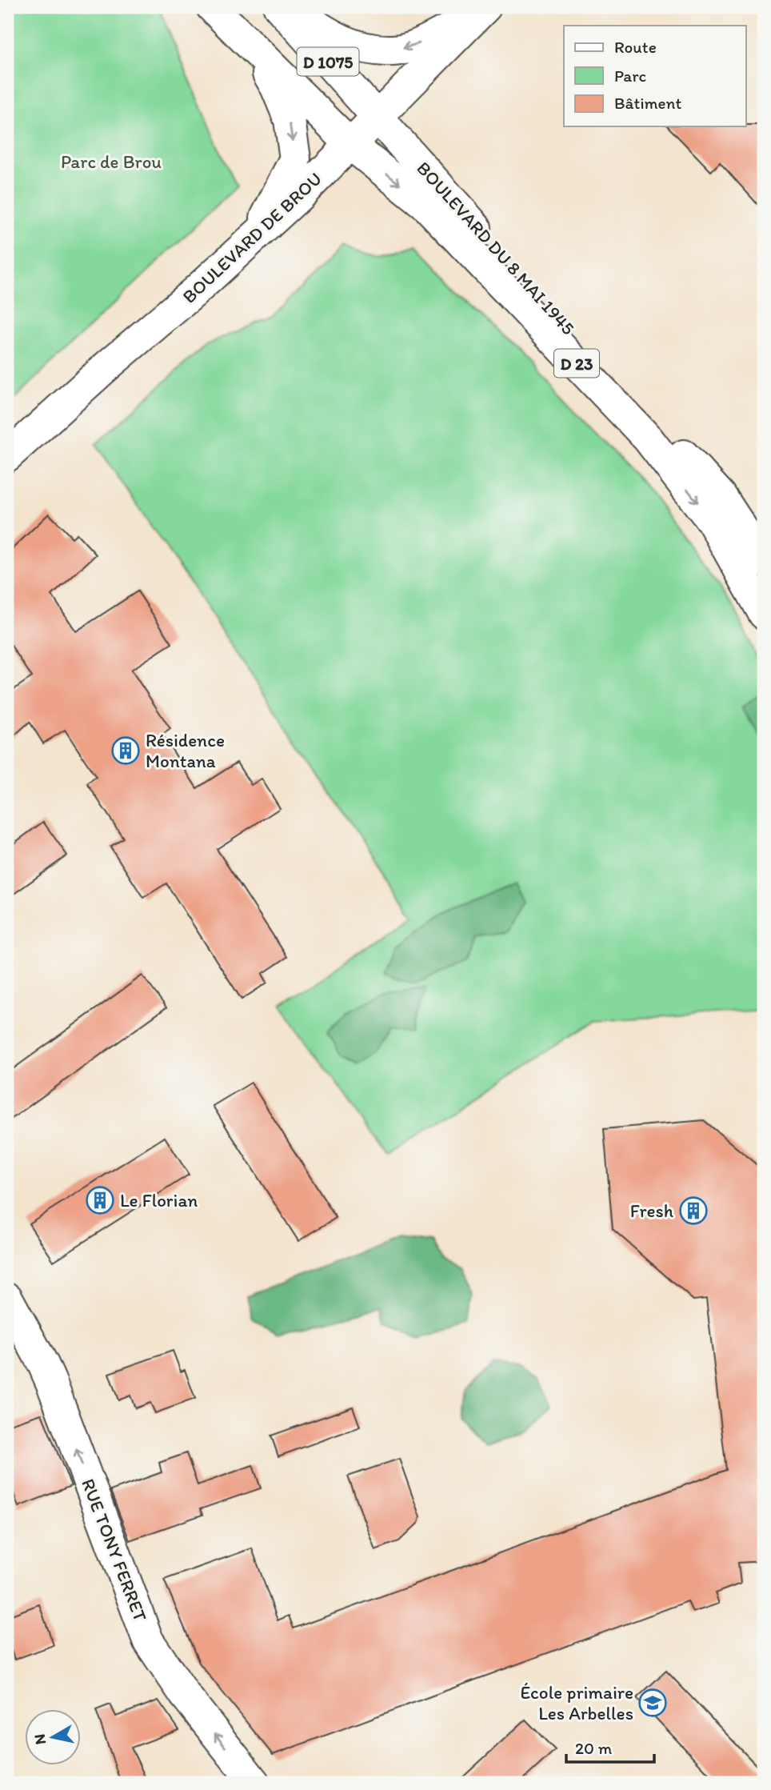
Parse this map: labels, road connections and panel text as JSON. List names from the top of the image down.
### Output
{
  "streets": {
    "main road": [
      "D 1075",
      "BOULEVARD DE BROU",
      "BOULEVARD DU 8 MAI 1945",
      "D 23",
      "RUE TONY FERRET"
    ]
  },
  "crossings": [
    ["D 1075", "BOULEVARD DE BROU"],
    ["D 1075", "BOULEVARD DU 8 MAI 1945"],
    ["BOULEVARD DE BROU", "BOULEVARD DU 8 MAI 1945"]
  ],
  "one_way": ["RUE TONY FERRET"],
  "parks": ["Parc de Brou"],
  "places": {
    "building": ["Résidence Montana", "Le Florian", "Fresh"],
    "school or university": ["École primaire Les Arbelles"]
  },
  "legend": ["Route", "Parc", "Bâtiment"],
  "scale_bar": "20 m",
  "north": "left"
}
